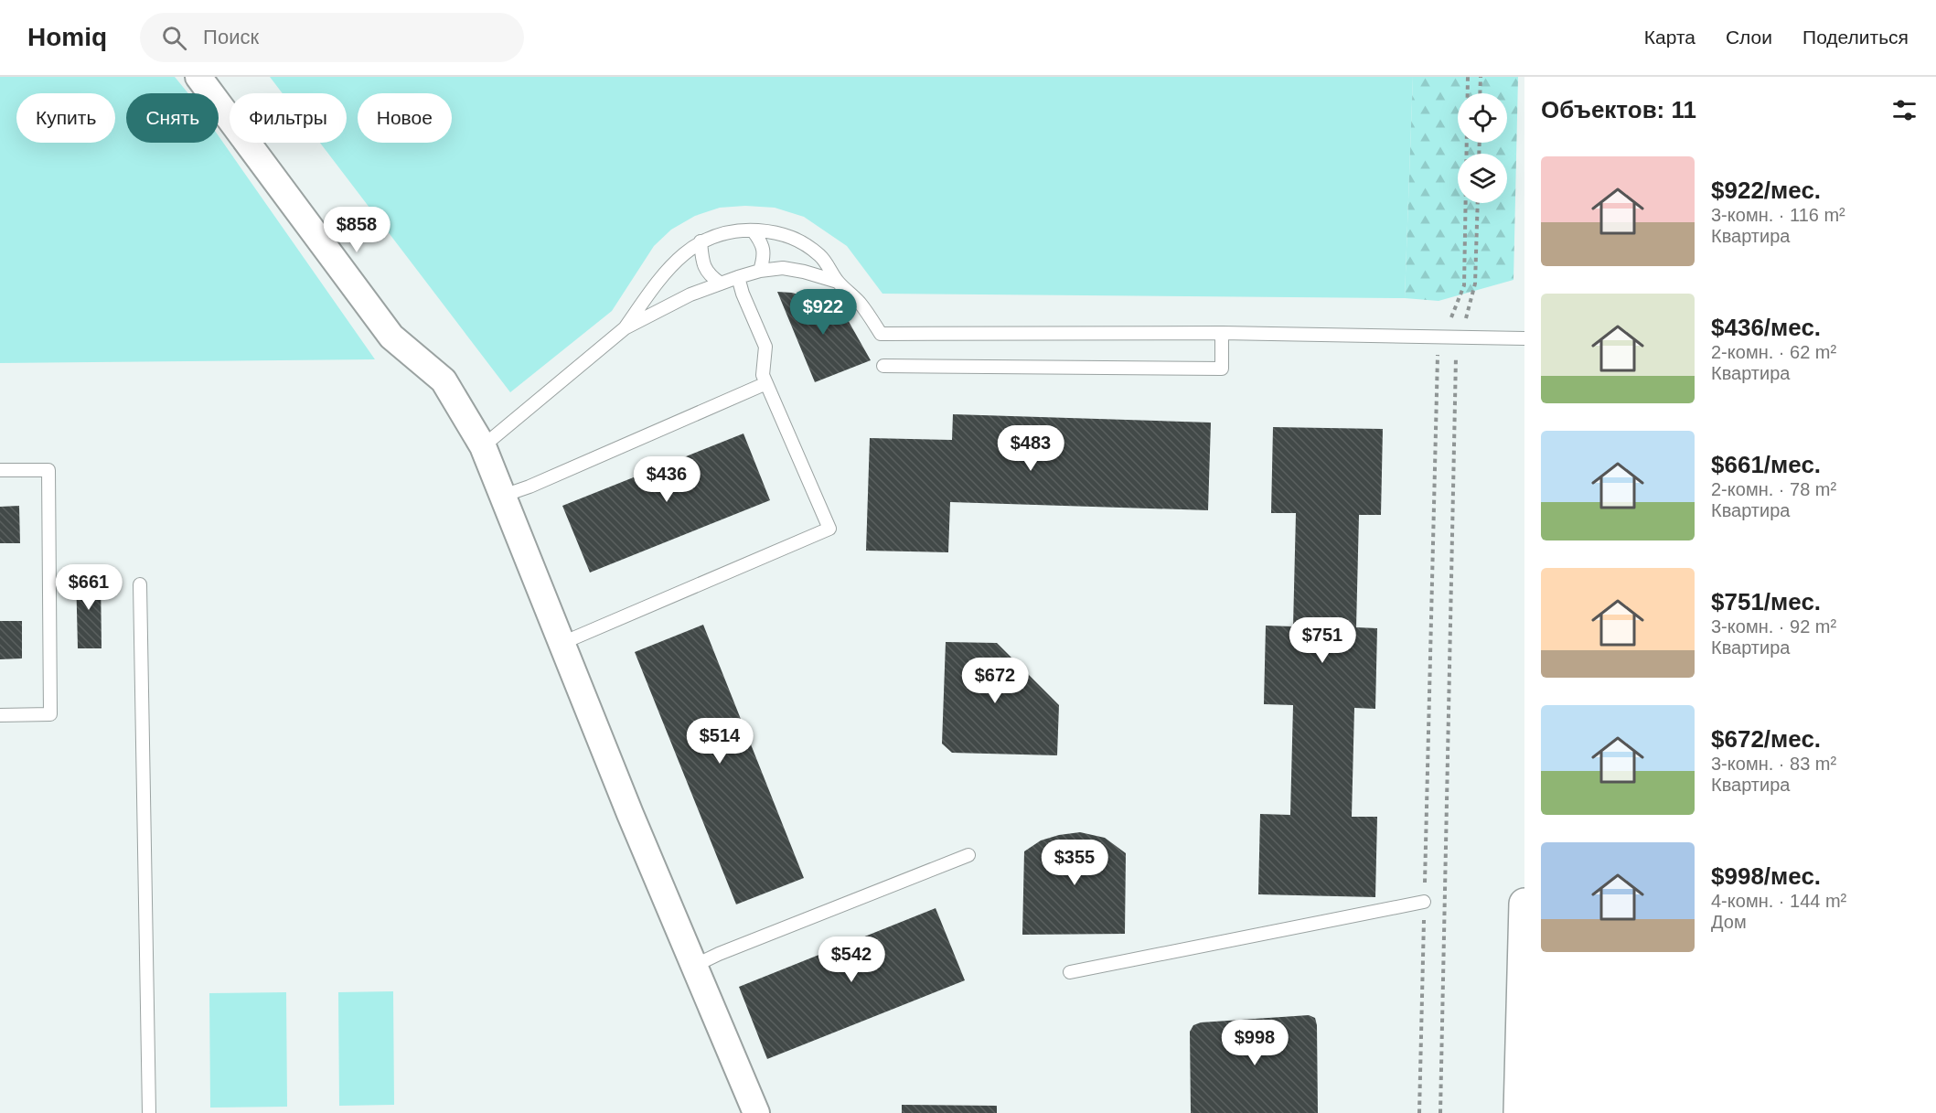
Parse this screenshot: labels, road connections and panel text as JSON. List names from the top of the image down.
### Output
{
  "page": {
    "header": "Homiq",
    "search": "Поиск",
    "nav": ["Карта", "Слои", "Поделиться"],
    "heading": "Объектов: 11",
    "chip": [
      "Купить",
      "Снять",
      "Фильтры",
      "Новое"
    ],
    "list": [
      {
        "name": "$922/мес.",
        "note": "3-комн. · 116 m² · Квартира"
      },
      {
        "name": "$436/мес.",
        "note": "2-комн. · 62 m² · Квартира"
      },
      {
        "name": "$661/мес.",
        "note": "2-комн. · 78 m² · Квартира"
      },
      {
        "name": "$751/мес.",
        "note": "3-комн. · 92 m² · Квартира"
      },
      {
        "name": "$672/мес.",
        "note": "3-комн. · 83 m² · Квартира"
      },
      {
        "name": "$998/мес.",
        "note": "4-комн. · 144 m² · Дом"
      }
    ],
    "price": [
      "$858",
      "$922",
      "$483",
      "$436",
      "$661",
      "$751",
      "$672",
      "$514",
      "$355",
      "$542",
      "$998"
    ]
  }
}
